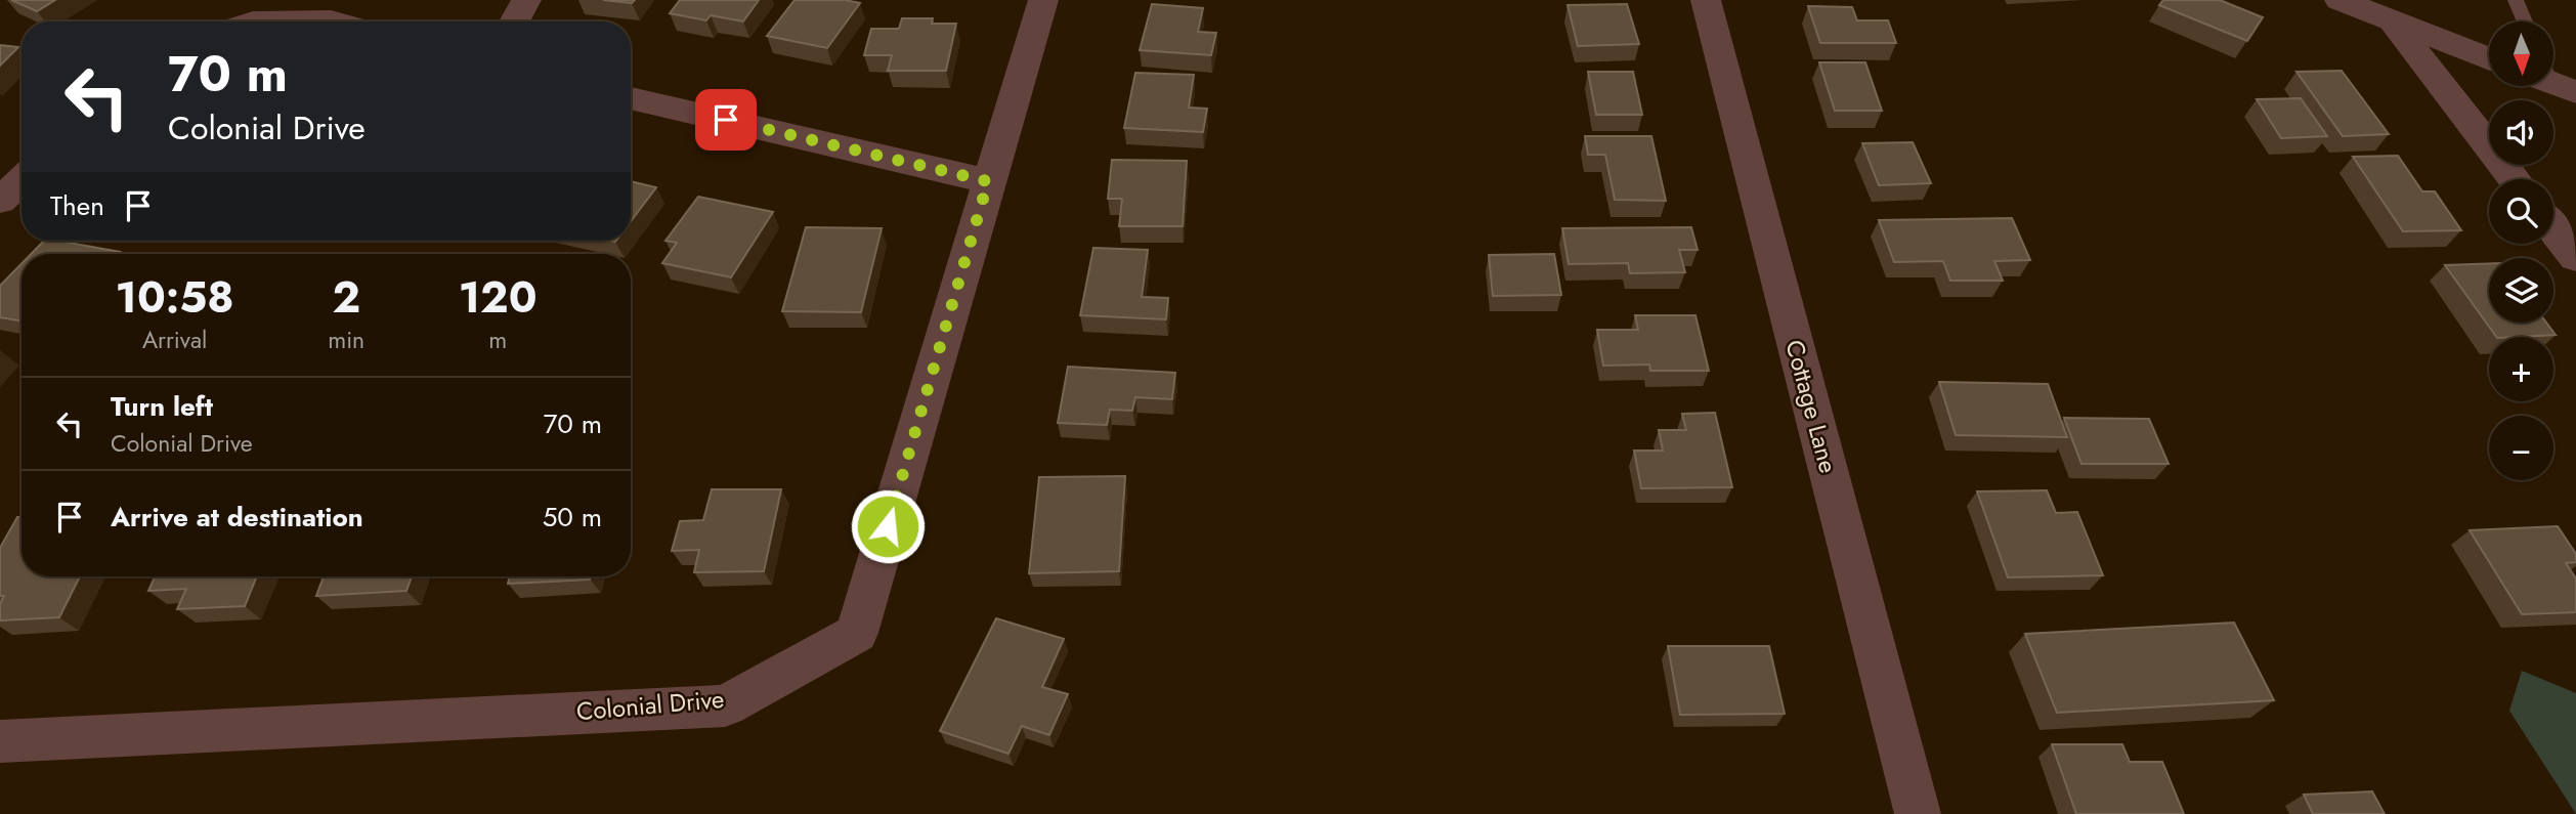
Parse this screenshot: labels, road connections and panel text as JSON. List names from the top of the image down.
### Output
{
  "streets": {
    "street": ["Cottage Lane", "Colonial Drive"]
  },
  "north": "bottom",
  "page": {
    "map_buttons": ["+", "−"],
    "turn": ["70 m", "Colonial Drive"],
    "then": "Then",
    "eta": [
      "10:58",
      "Arrival",
      "2",
      "min",
      "120",
      "m"
    ],
    "list": [
      {
        "name": "Turn left",
        "note": "Colonial Drive",
        "value": "70 m"
      },
      {
        "name": "Arrive at destination",
        "value": "50 m"
      }
    ]
  }
}
